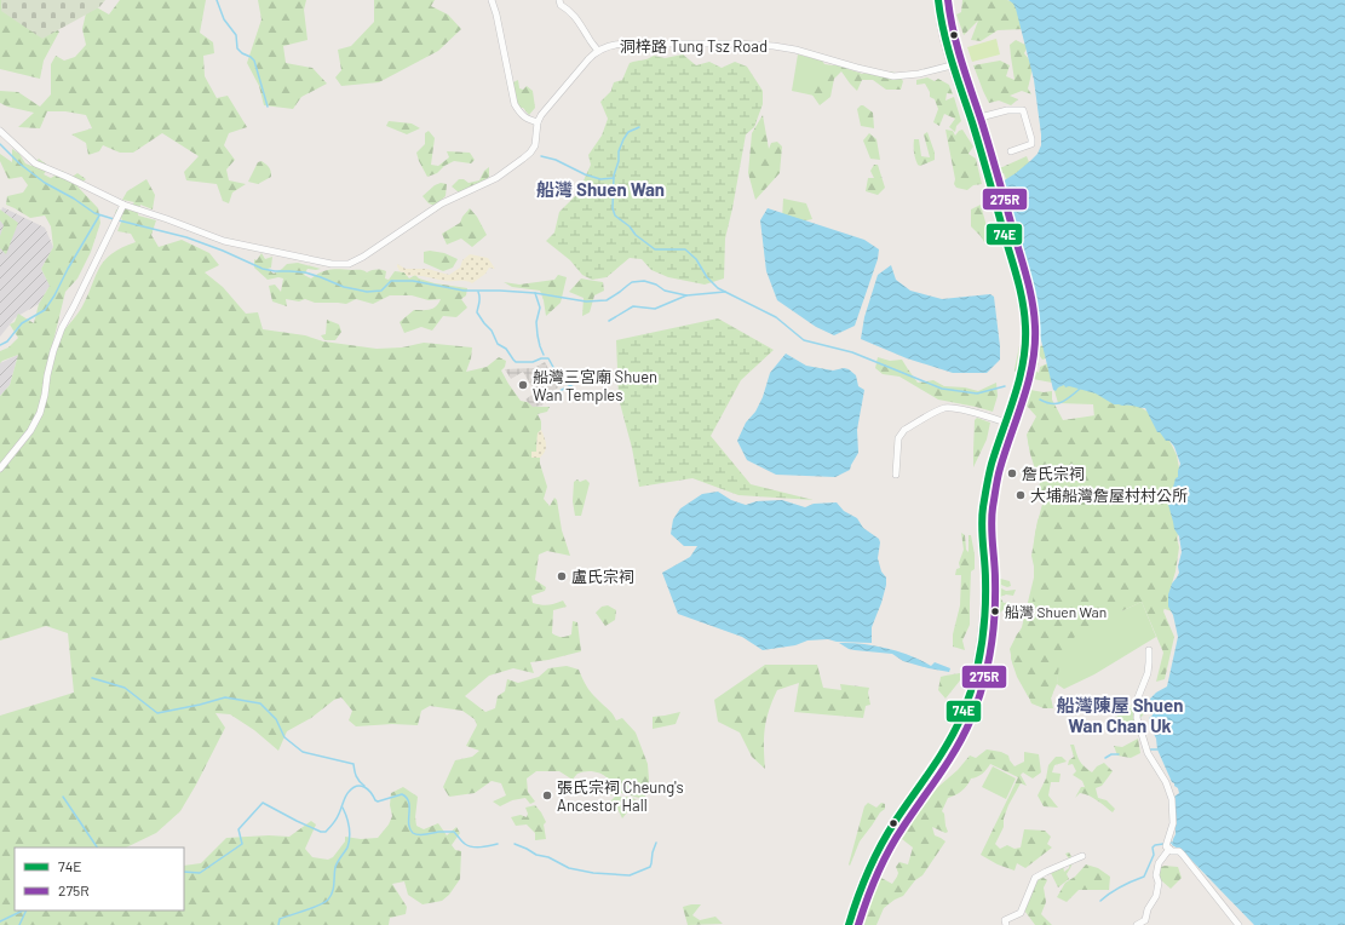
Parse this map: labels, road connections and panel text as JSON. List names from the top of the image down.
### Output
{
  "streets": {
    "street": ["洞梓路 Tung Tsz Road"]
  },
  "districts": ["船灣 Shuen Wan", "船灣陳屋 Shuen Wan Chan Uk"],
  "places": [
    "船灣三宮廟 Shuen Wan Temples",
    "詹氏宗祠",
    "大埔船灣詹屋村村公所",
    "盧氏宗祠",
    "船灣 Shuen Wan",
    "張氏宗祠 Cheung's Ancestor Hall"
  ],
  "lines": ["transit line 74E", "transit line 275R"],
  "legend": ["74E", "275R"]
}
